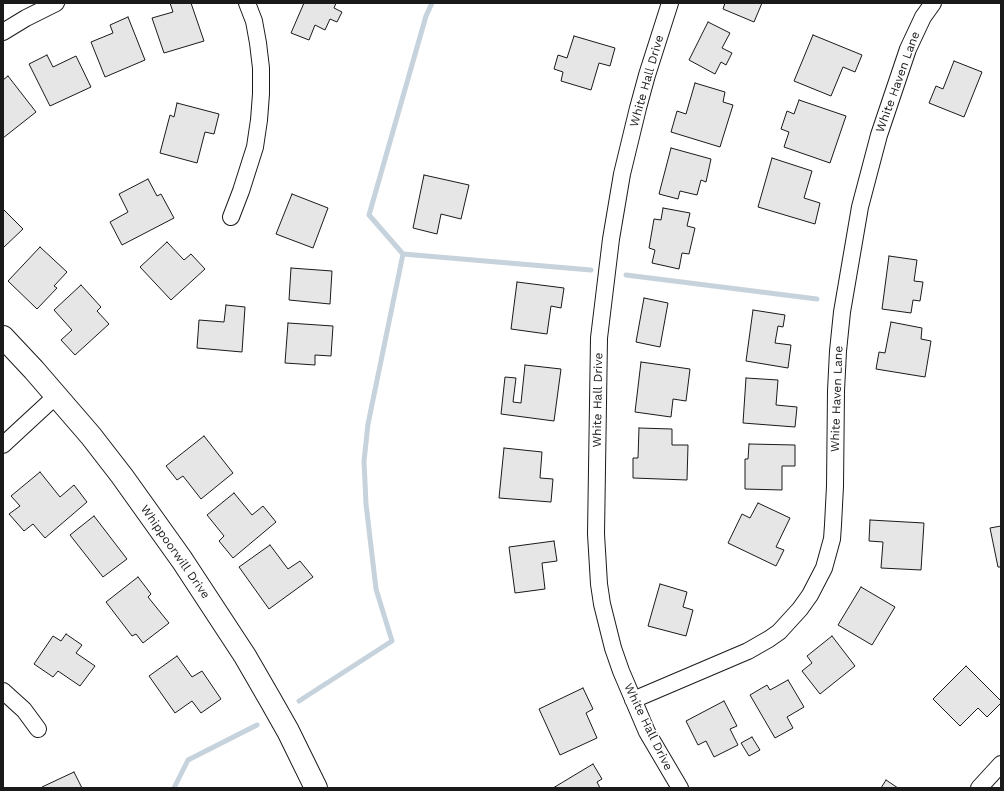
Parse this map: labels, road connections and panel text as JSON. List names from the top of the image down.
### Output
{
  "streets": {
    "street": ["White Hall Drive", "White Haven Lane", "Whippoorwill Drive"]
  },
  "crossings": [
    ["White Hall Drive", "White Haven Lane"]
  ]
}
